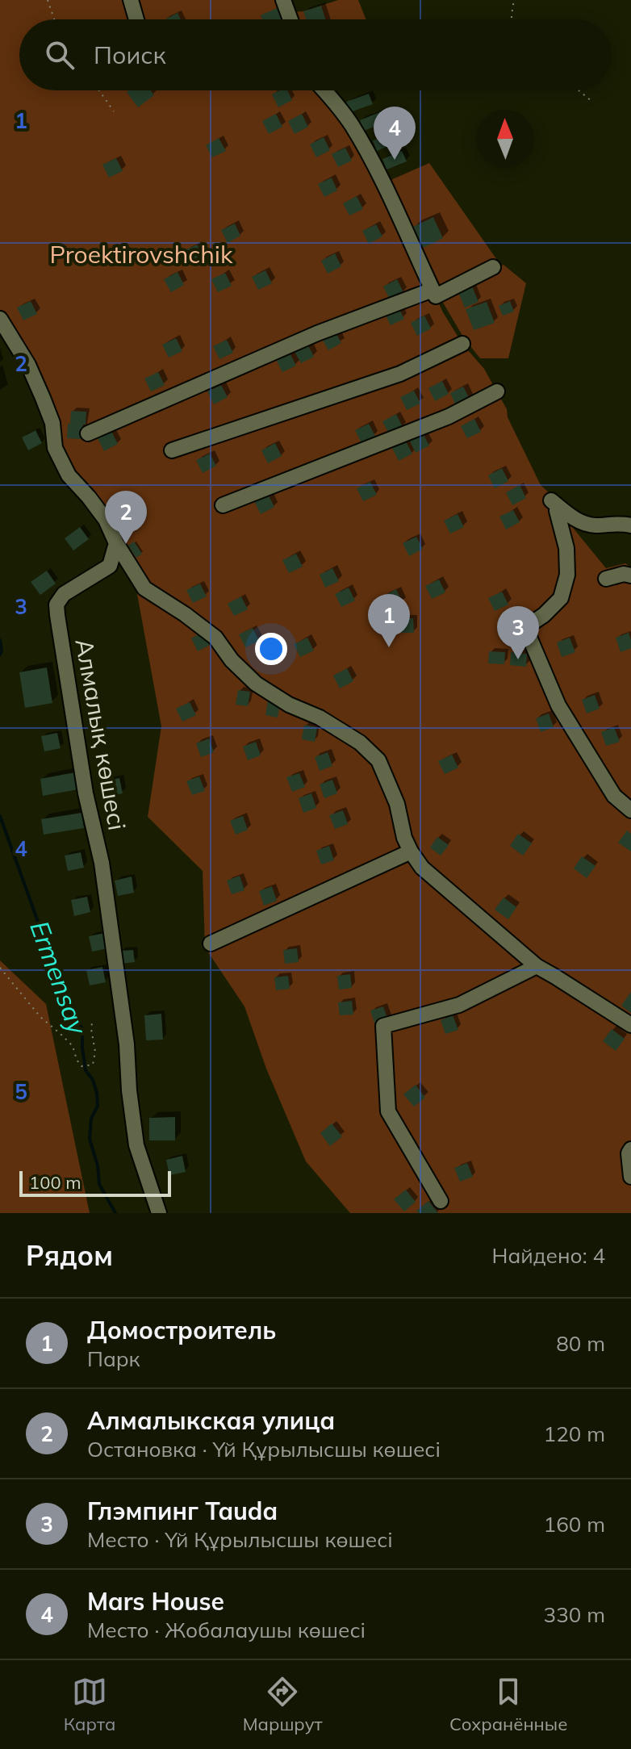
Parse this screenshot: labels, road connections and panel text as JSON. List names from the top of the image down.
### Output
{
  "streets": {
    "street": ["Алмалық көшесі"]
  },
  "water": ["Ermensay"],
  "parks": ["Proektirovshchik"],
  "scale_bar": "100 m",
  "north": "top",
  "page": {
    "search": "Поиск",
    "pins": [
      "4",
      "2",
      "1",
      "3"
    ],
    "scale": "100 m",
    "heading": ["Рядом", "Найдено: 4"],
    "list": [
      {
        "mark": "1",
        "name": "Домостроитель",
        "note": "Парк",
        "value": "80 m"
      },
      {
        "mark": "2",
        "name": "Алмалыкская улица",
        "note": "Остановка · Үй Құрылысшы көшесі",
        "value": "120 m"
      },
      {
        "mark": "3",
        "name": "Глэмпинг Tauda",
        "note": "Место · Үй Құрылысшы көшесі",
        "value": "160 m"
      },
      {
        "mark": "4",
        "name": "Mars House",
        "note": "Место · Жобалаушы көшесі",
        "value": "330 m"
      }
    ],
    "nav": ["Карта", "Маршрут", "Сохранённые"]
  },
  "grid": {
    "rows": [
      "1",
      "2",
      "3",
      "4",
      "5"
    ]
  }
}
